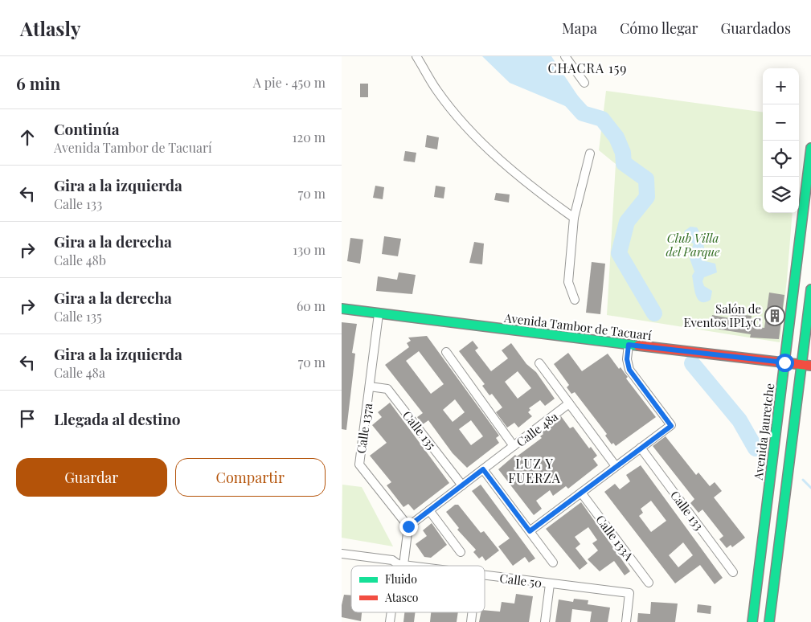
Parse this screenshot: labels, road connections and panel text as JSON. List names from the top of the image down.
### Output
{
  "streets": {
    "main road": ["Avenida Tambor de Tacuarí", "Avenida Jauretche"],
    "street": [
      "Calle 137a",
      "Calle 48a",
      "Calle 135",
      "Calle 133",
      "Calle 133A",
      "Calle 50"
    ]
  },
  "crossings": [
    ["Avenida Tambor de Tacuarí", "Calle 137a"],
    ["Avenida Tambor de Tacuarí", "Avenida Jauretche"],
    ["Calle 137a", "Calle 48a"],
    ["Calle 137a", "Calle 135"],
    ["Calle 48a", "Calle 135"]
  ],
  "districts": ["CHACRA 159", "LUZ Y FUERZA"],
  "parks": ["Club Villa del Parque"],
  "places": {
    "building": ["Salón de Eventos IPLyC"]
  },
  "legend": ["Fluido", "Atasco"],
  "page": {
    "header": "Atlasly",
    "nav": ["Mapa", "Cómo llegar", "Guardados"],
    "heading": ["6 min", "A pie · 450 m"],
    "map_buttons": ["+", "−"],
    "list": [
      ["Continúa", "Avenida Tambor de Tacuarí", "120 m"],
      ["Gira a la izquierda", "Calle 133", "70 m"],
      ["Gira a la derecha", "Calle 48b", "130 m"],
      ["Gira a la derecha", "Calle 135", "60 m"],
      ["Gira a la izquierda", "Calle 48a", "70 m"],
      "Llegada al destino"
    ],
    "buttons": ["Guardar", "Compartir"]
  }
}
